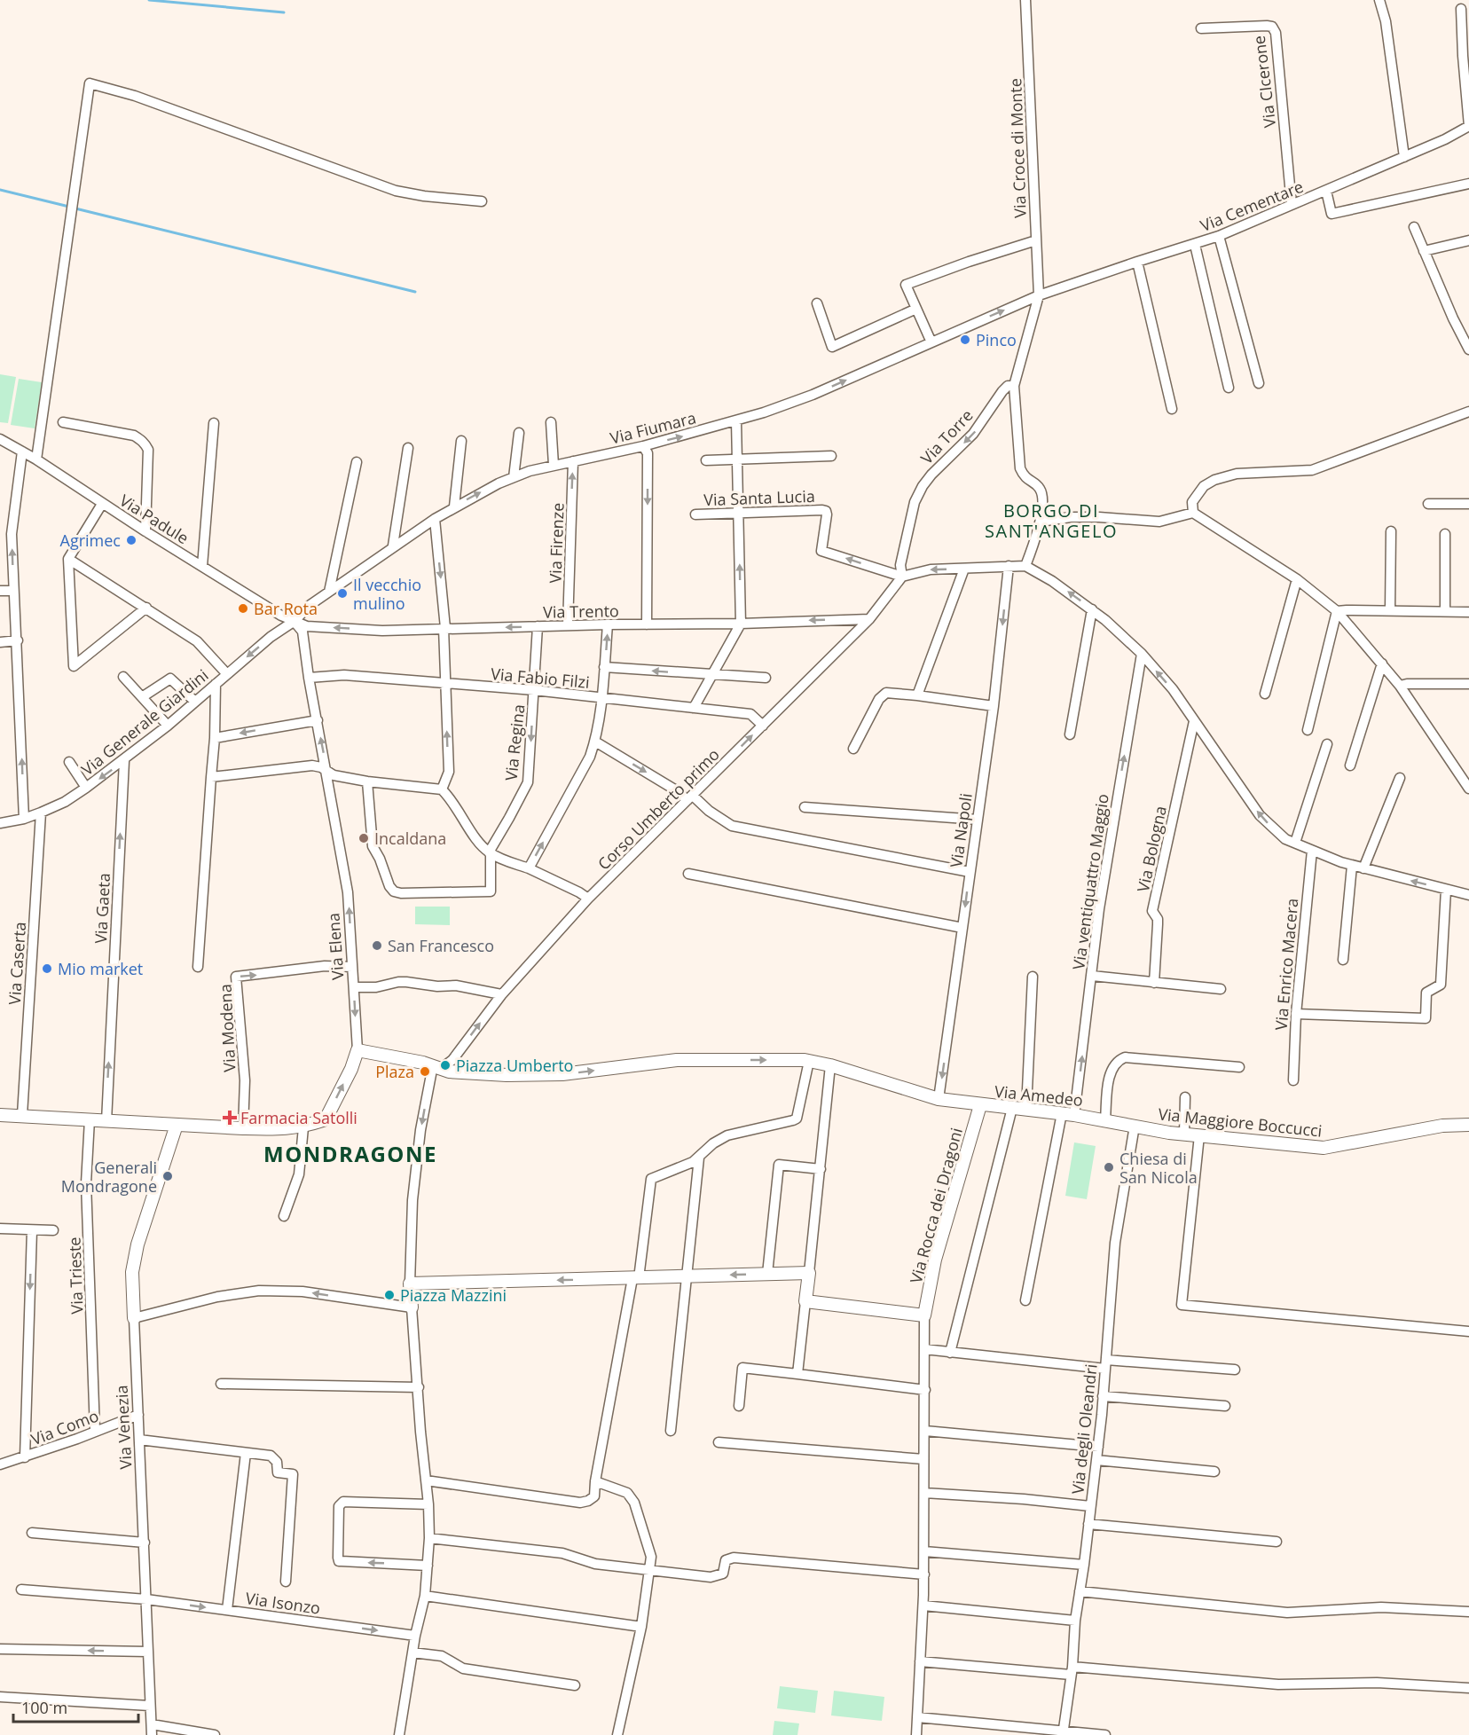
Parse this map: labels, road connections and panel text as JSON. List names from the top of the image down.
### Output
{
  "streets": {
    "street": [
      "Via CIcerone",
      "Via Croce di Monte",
      "Via Cementare",
      "Via Fiumara",
      "Via Torre",
      "Via Santa Lucia",
      "Via Padule",
      "Via Firenze",
      "Via Trento",
      "Via Fabio Filzi",
      "Via Generale Giardini",
      "Via Regina",
      "Corso Umberto primo",
      "Via Napoli",
      "Via Bologna",
      "Via ventiquattro Maggio",
      "Via Gaeta",
      "Via Elena",
      "Via Caserta",
      "Via Enrico Macera",
      "Via Modena",
      "Via Amedeo",
      "Via Maggiore Boccucci",
      "Via Rocca dei Dragoni",
      "Via Trieste",
      "Via Como",
      "Via Venezia",
      "Via degli Oleandri",
      "Via Isonzo"
    ]
  },
  "crossings": [
    ["Via CIcerone", "Via Cementare"],
    ["Via Croce di Monte", "Via Cementare"],
    ["Via Croce di Monte", "Via Fiumara"],
    ["Via Cementare", "Via Fiumara"],
    ["Via Fiumara", "Via Padule"],
    ["Via Fiumara", "Via Firenze"],
    ["Via Fiumara", "Via Trento"],
    ["Via Fiumara", "Via Generale Giardini"],
    ["Via Fiumara", "Via Elena"],
    ["Via Torre", "Via Santa Lucia"],
    ["Via Torre", "Corso Umberto primo"],
    ["Via Santa Lucia", "Corso Umberto primo"],
    ["Via Padule", "Via Trento"],
    ["Via Padule", "Via Generale Giardini"],
    ["Via Padule", "Via Elena"],
    ["Via Firenze", "Via Trento"],
    ["Via Trento", "Via Generale Giardini"],
    ["Via Trento", "Via Regina"],
    ["Via Trento", "Corso Umberto primo"],
    ["Via Trento", "Via Elena"],
    ["Via Fabio Filzi", "Via Regina"],
    ["Via Fabio Filzi", "Corso Umberto primo"],
    ["Via Fabio Filzi", "Via Elena"],
    ["Via Generale Giardini", "Via Gaeta"],
    ["Via Generale Giardini", "Via Elena"],
    ["Via Generale Giardini", "Via Caserta"],
    ["Corso Umberto primo", "Via Amedeo"],
    ["Via Napoli", "Via Amedeo"],
    ["Via ventiquattro Maggio", "Via Amedeo"],
    ["Via Gaeta", "Via Elena"],
    ["Via Elena", "Via Caserta"],
    ["Via Elena", "Via Modena"],
    ["Via Elena", "Via Amedeo"],
    ["Via Elena", "Via Trieste"],
    ["Via Elena", "Via Venezia"],
    ["Via Amedeo", "Via Maggiore Boccucci"],
    ["Via Amedeo", "Via Rocca dei Dragoni"],
    ["Via Amedeo", "Via degli Oleandri"],
    ["Via Maggiore Boccucci", "Via degli Oleandri"],
    ["Via Trieste", "Via Como"],
    ["Via Como", "Via Venezia"],
    ["Via Venezia", "Via Isonzo"]
  ],
  "one_way": [
    "Via Fiumara",
    "Via Torre",
    "Via Trento",
    "Via Generale Giardini",
    "Via Gaeta",
    "Via Amedeo",
    "Via Isonzo"
  ],
  "districts": ["BORGO DI SANT'ANGELO", "MONDRAGONE"],
  "places": {
    "other": [
      "Pinco",
      "Agrimec",
      "Il vecchio mulino",
      "Bar Rota",
      "Incaldana",
      "San Francesco",
      "Mio market",
      "Piazza Umberto",
      "Plaza",
      "Chiesa di San Nicola",
      "Generali Mondragone",
      "Piazza Mazzini"
    ],
    "health": ["Farmacia Satolli"]
  },
  "scale_bar": "100 m"
}
